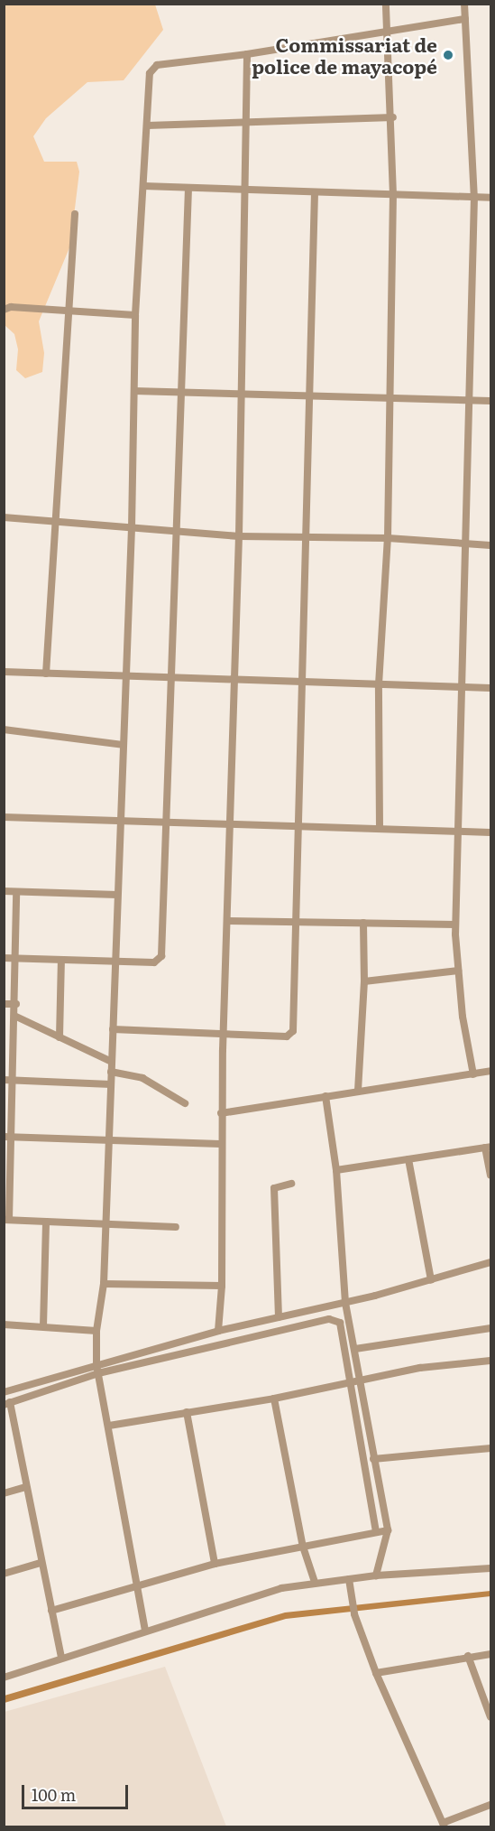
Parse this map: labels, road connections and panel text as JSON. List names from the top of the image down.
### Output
{
  "places": ["Commissariat de police de mayacopé"],
  "scale_bar": "100 m"
}
